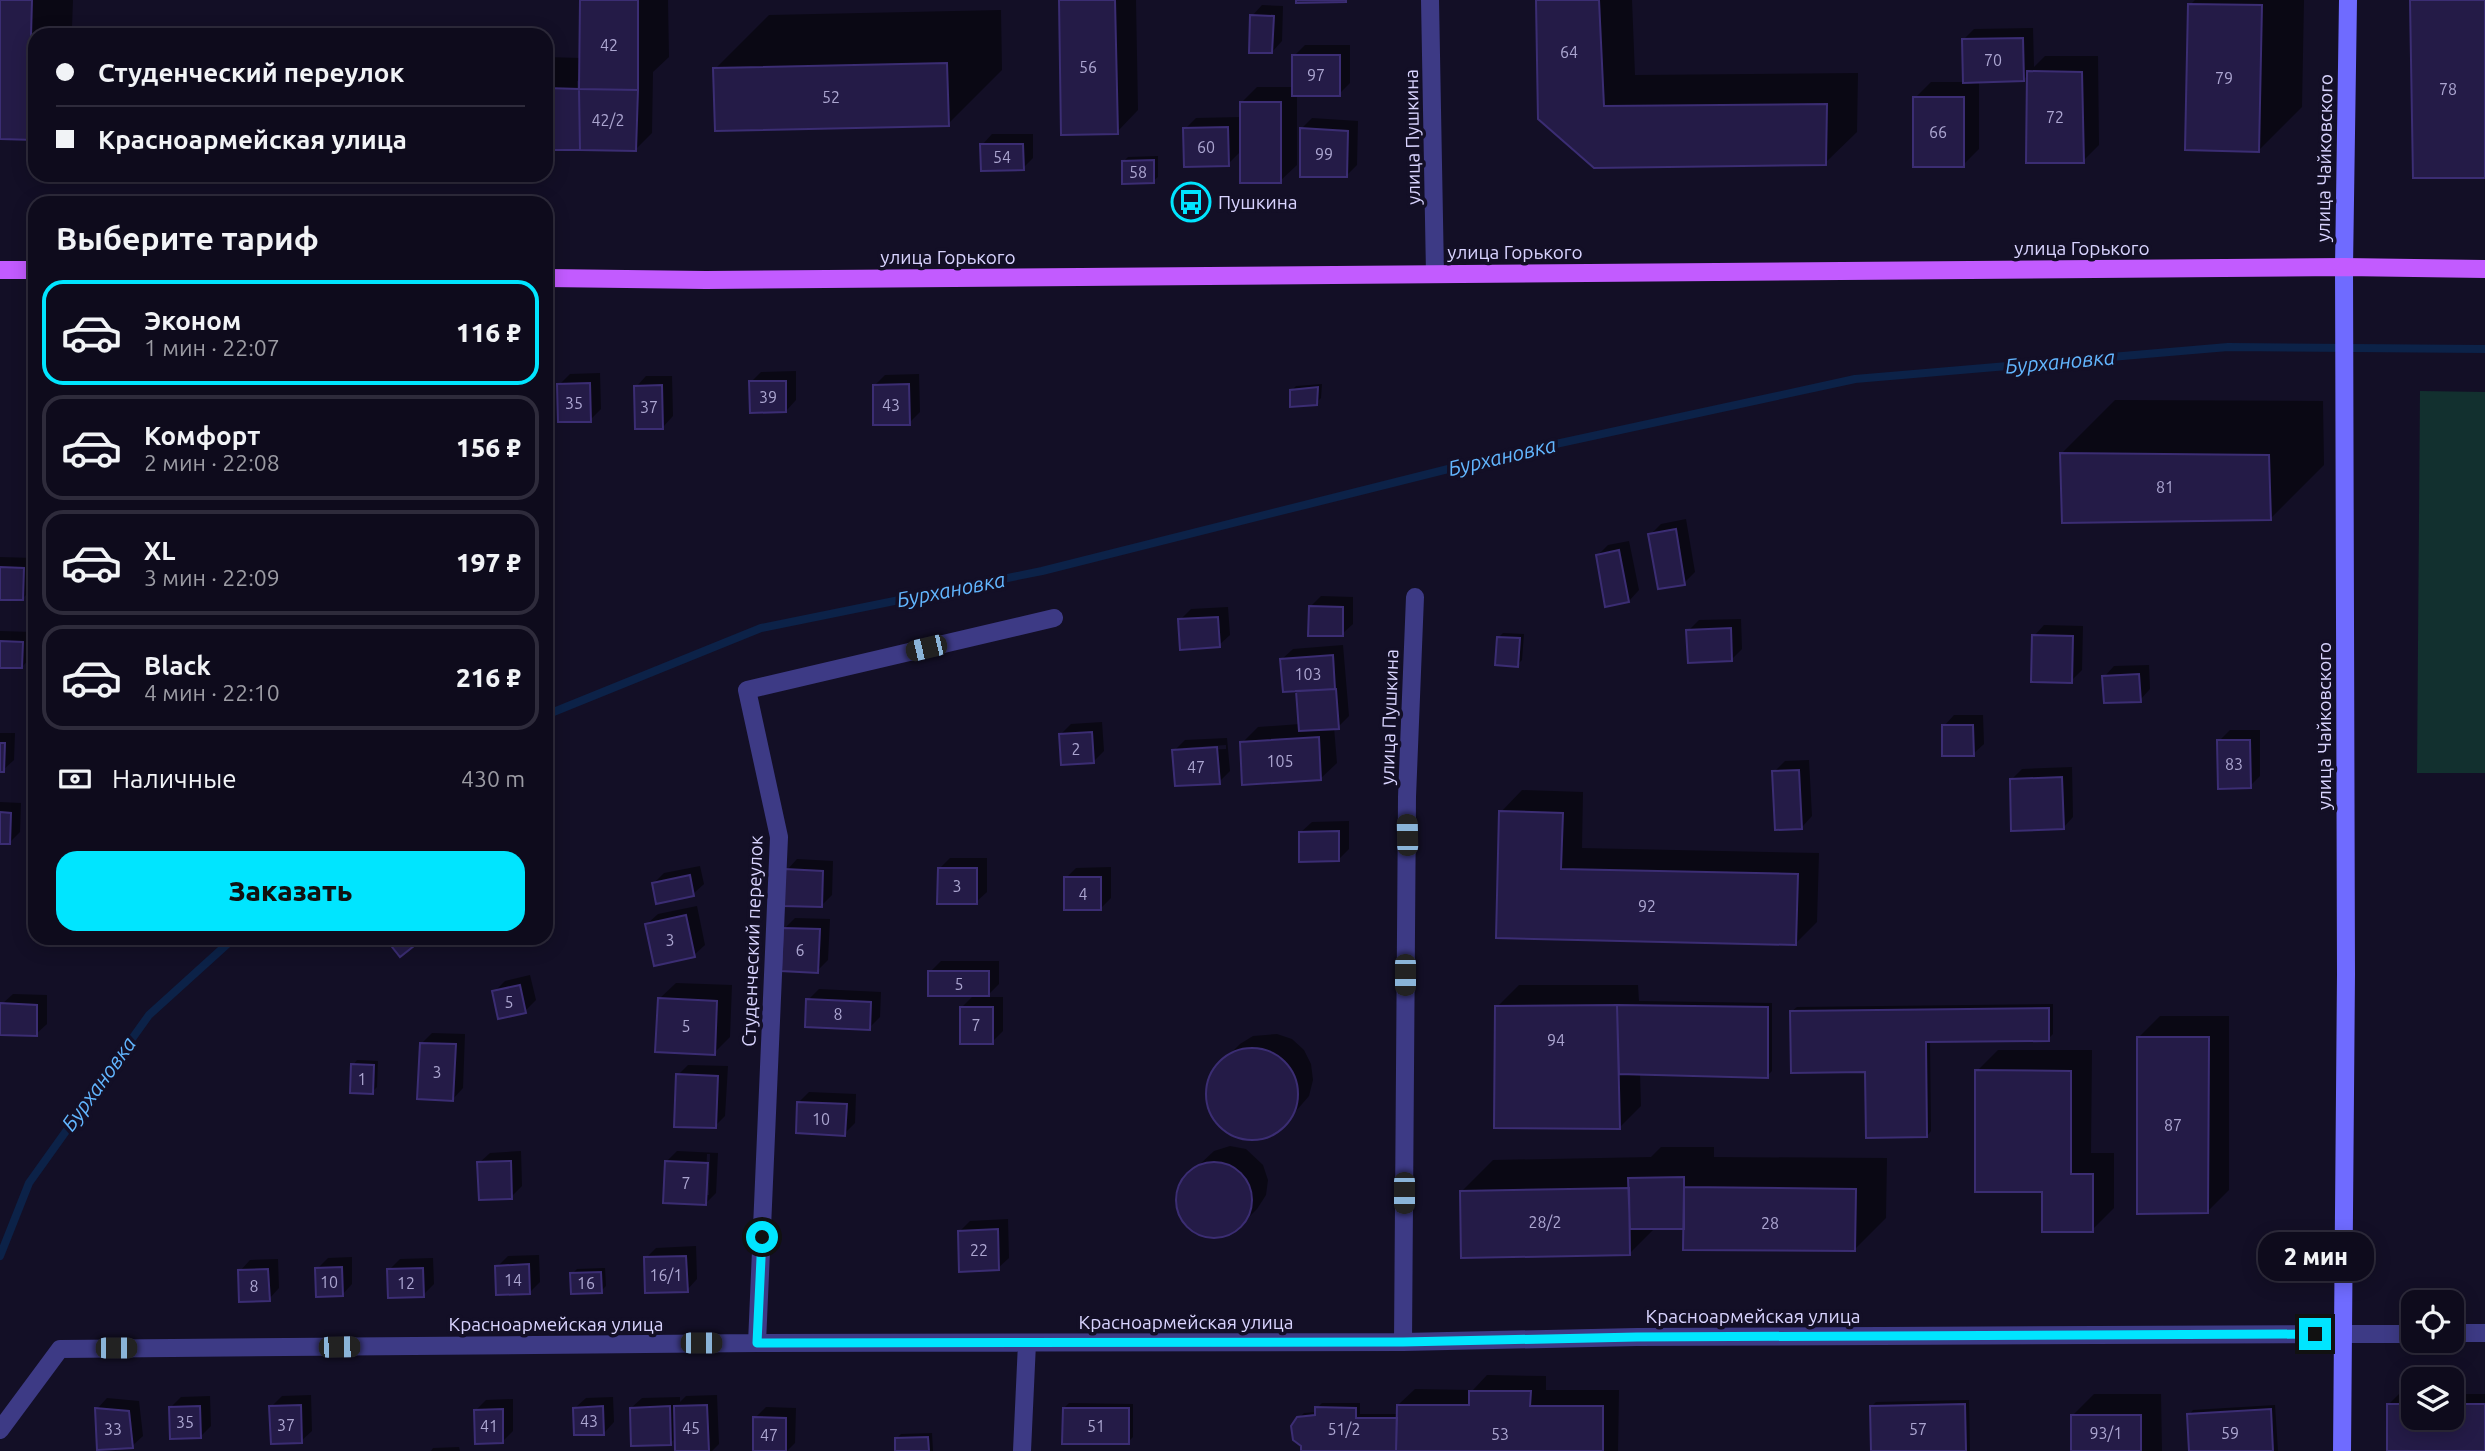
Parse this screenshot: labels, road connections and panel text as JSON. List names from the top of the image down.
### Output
{
  "streets": {
    "main road": ["улица Чайковского", "улица Горького"],
    "street": ["улица Пушкина", "Студенческий переулок", "Красноармейская улица"]
  },
  "crossings": [
    ["улица Пушкина", "улица Горького"],
    ["улица Пушкина", "Красноармейская улица"],
    ["улица Чайковского", "улица Горького"],
    ["улица Чайковского", "Красноармейская улица"],
    ["Студенческий переулок", "Красноармейская улица"]
  ],
  "water": ["Бурхановка"],
  "places": {
    "bus stop": ["Пушкина"]
  },
  "house_numbers": [
    "42",
    "64",
    "70",
    "56",
    "97",
    "79",
    "78",
    "52",
    "72",
    "42/2",
    "66",
    "60",
    "99",
    "54",
    "58",
    "39",
    "35",
    "43",
    "37",
    "81",
    "103",
    "2",
    "105",
    "83",
    "47",
    "3",
    "4",
    "92",
    "3",
    "6",
    "5",
    "5",
    "8",
    "7",
    "5",
    "94",
    "3",
    "1",
    "10",
    "87",
    "7",
    "28/2",
    "28",
    "22",
    "16/1",
    "14",
    "10",
    "12",
    "16",
    "8",
    "43",
    "35",
    "37",
    "41",
    "51",
    "45",
    "33",
    "51/2",
    "57",
    "93/1",
    "59",
    "53",
    "47"
  ],
  "page": {
    "banner": ["Студенческий переулок", "Красноармейская улица"],
    "heading": "Выберите тариф",
    "list": [
      {
        "name": "Эконом",
        "note": "1 мин · 22:07",
        "value": "116 ₽"
      },
      {
        "name": "Комфорт",
        "note": "2 мин · 22:08",
        "value": "156 ₽"
      },
      {
        "name": "XL",
        "note": "3 мин · 22:09",
        "value": "197 ₽"
      },
      {
        "name": "Black",
        "note": "4 мин · 22:10",
        "value": "216 ₽"
      }
    ],
    "pay": ["Наличные", "430 m"],
    "buttons": "Заказать",
    "bubble": "2 мин"
  }
}
